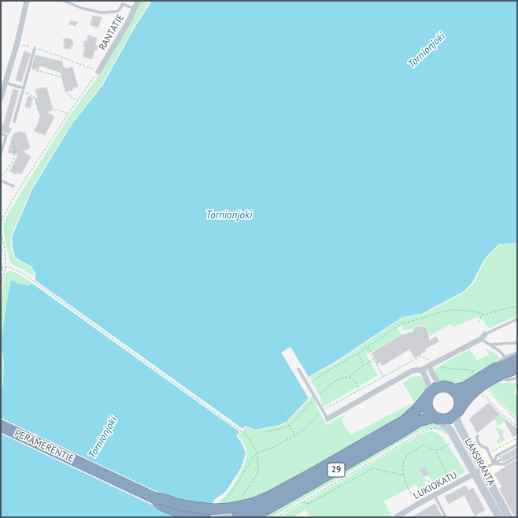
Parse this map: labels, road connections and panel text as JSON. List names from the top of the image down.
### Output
{
  "streets": {
    "highway": ["PERÄMERENTIE", "29"],
    "street": ["RANTATIE", "LÄNSIRANTA", "LUKIOKATU"]
  },
  "crossings": [
    ["PERÄMERENTIE", "29"],
    ["LÄNSIRANTA", "29"],
    ["LÄNSIRANTA", "LUKIOKATU"]
  ],
  "water": ["Tornionjoki"]
}
